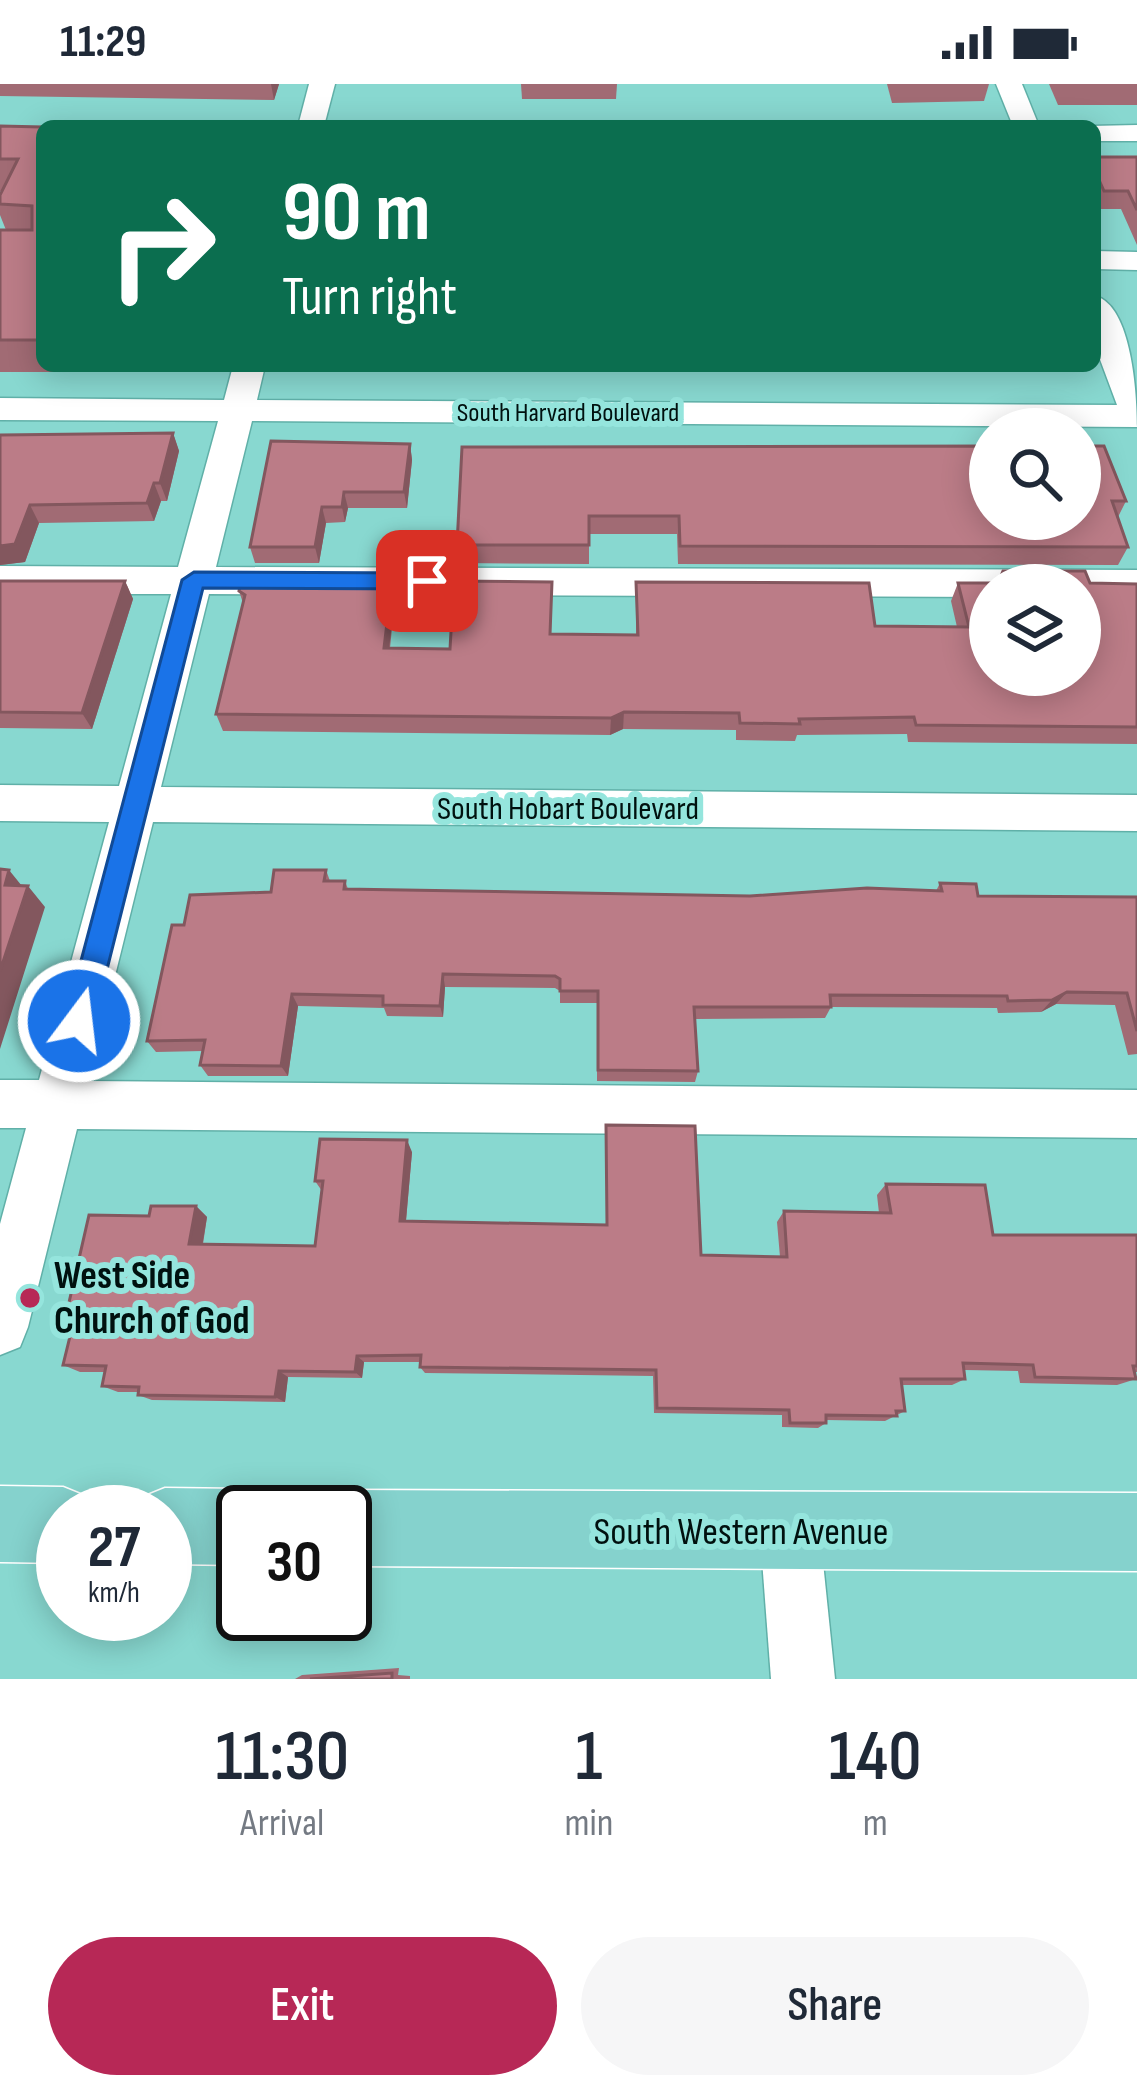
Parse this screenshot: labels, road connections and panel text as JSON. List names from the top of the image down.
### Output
{
  "streets": {
    "main road": ["South Western Avenue"],
    "street": ["South Harvard Boulevard", "South Hobart Boulevard"]
  },
  "places": ["West Side Church of God"],
  "page": {
    "status": "11:29",
    "turn": ["90 m", "Turn right"],
    "speed": "27 km/h",
    "limit": "30",
    "eta": [
      "11:30",
      "Arrival",
      "1",
      "min",
      "140",
      "m"
    ],
    "buttons": ["Exit", "Share"]
  }
}
